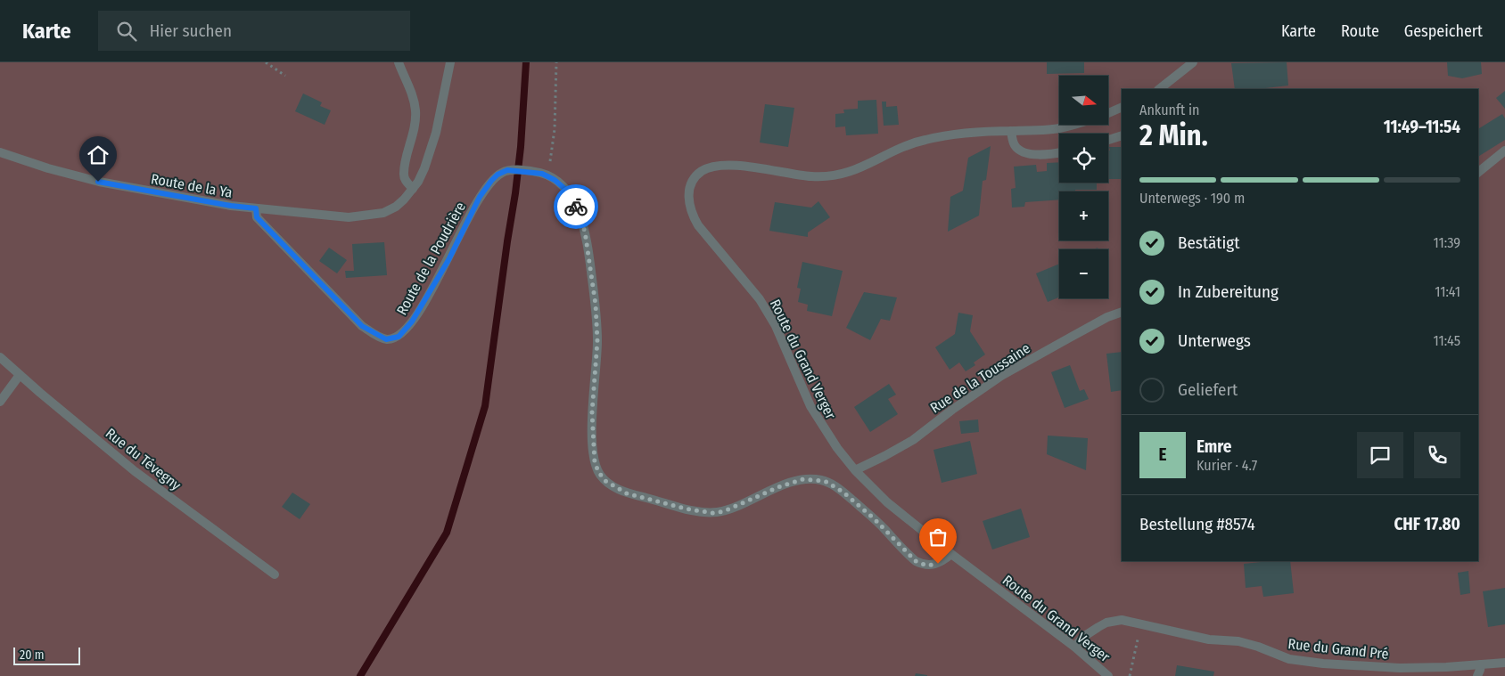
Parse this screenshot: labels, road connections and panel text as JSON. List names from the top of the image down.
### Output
{
  "streets": {
    "street": [
      "Route de la Ya",
      "Route de la Poudrière",
      "Route du Grand Verger",
      "Rue de la Toussaine",
      "Rue du Tévegny",
      "Rue du Grand Pré"
    ]
  },
  "crossings": [
    ["Route de la Ya", "Route de la Poudrière"],
    ["Route de la Poudrière", "Route du Grand Verger"],
    ["Route du Grand Verger", "Rue de la Toussaine"],
    ["Route du Grand Verger", "Rue du Grand Pré"]
  ],
  "scale_bar": "20 m",
  "north": "right",
  "page": {
    "header": "Karte",
    "search": "Hier suchen",
    "nav": ["Karte", "Route", "Gespeichert"],
    "map_buttons": ["+", "−"],
    "heading": ["2 Min.", "Ankunft in", "11:49–11:54"],
    "panel": [
      "Emre",
      "Kurier · 4.7",
      "Bestellung #8574",
      "CHF 17.80"
    ],
    "bar": "Unterwegs · 190 m",
    "list": [
      ["Bestätigt", "11:39"],
      ["In Zubereitung", "11:41"],
      ["Unterwegs", "11:45"],
      "Geliefert"
    ],
    "round": "E",
    "scale": "20 m"
  }
}
